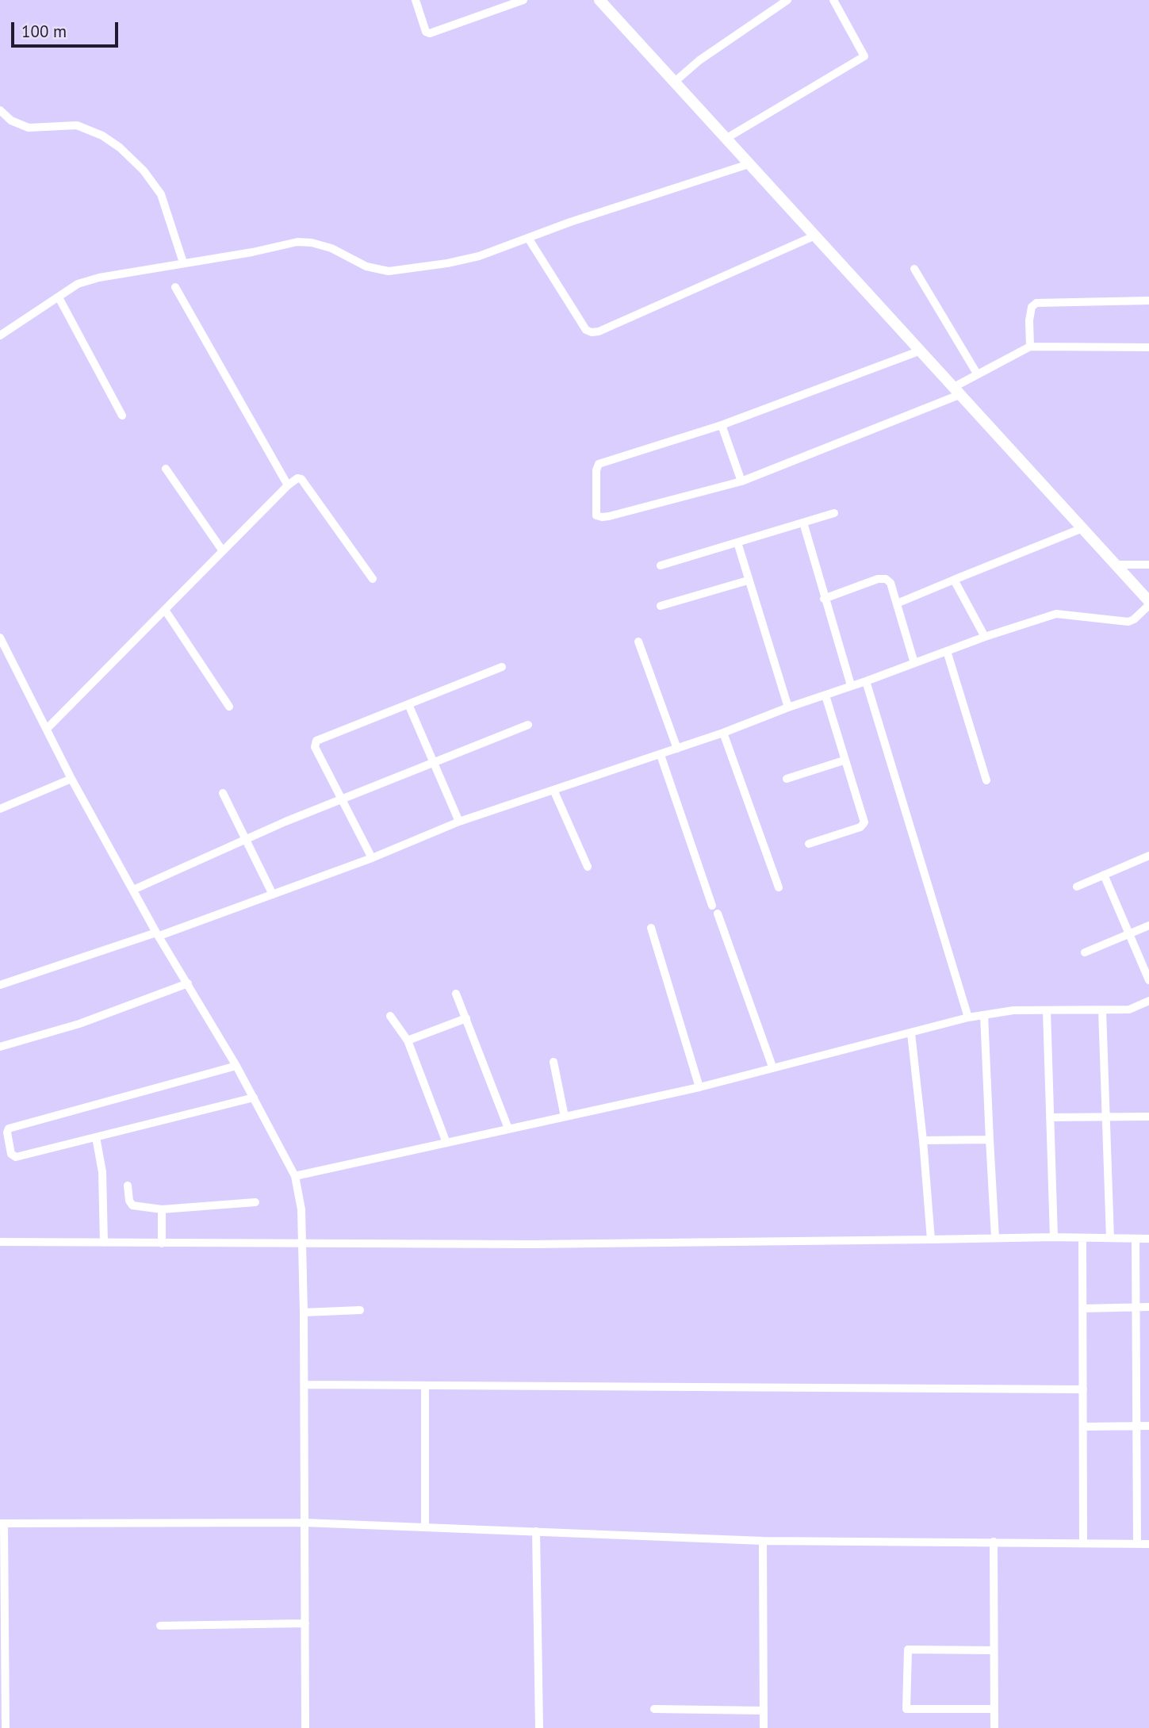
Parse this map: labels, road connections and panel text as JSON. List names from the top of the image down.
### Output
{
  "scale_bar": "100 m"
}
